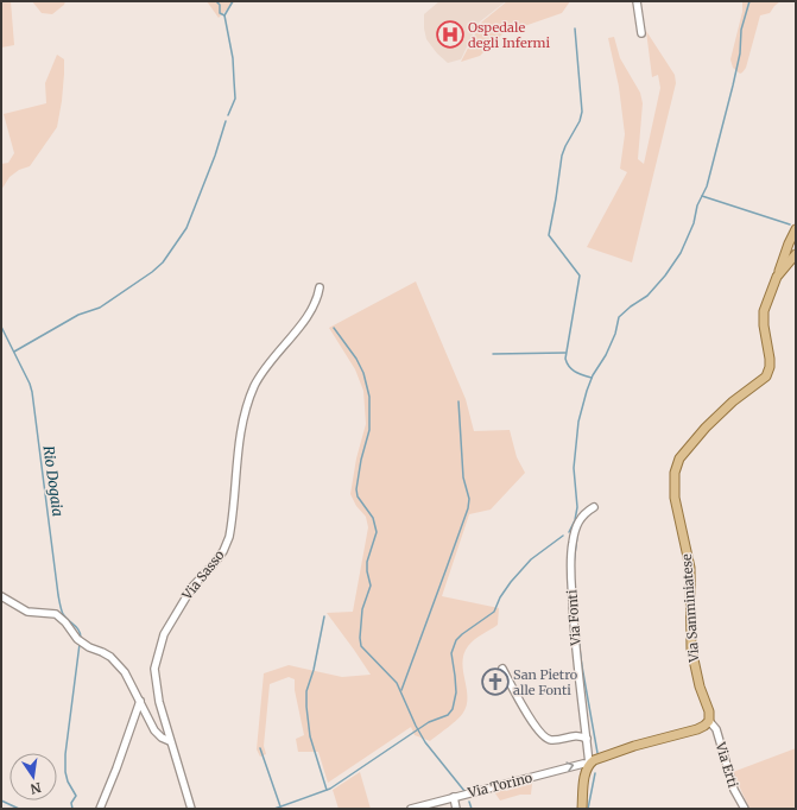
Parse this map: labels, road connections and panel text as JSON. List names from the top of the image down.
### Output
{
  "streets": {
    "main road": ["Via Sanminiatese"],
    "street": [
      "Via Sasso",
      "Via Fonti",
      "Via Erti",
      "Via Torino"
    ]
  },
  "crossings": [
    ["Via Sanminiatese", "Via Erti"],
    ["Via Fonti", "Via Torino"]
  ],
  "one_way": ["Via Torino"],
  "water": ["Rio Dogaia"],
  "places": {
    "hospital": ["Ospedale degli Infermi"],
    "church": ["San Pietro alle Fonti"]
  },
  "north": "bottom"
}
